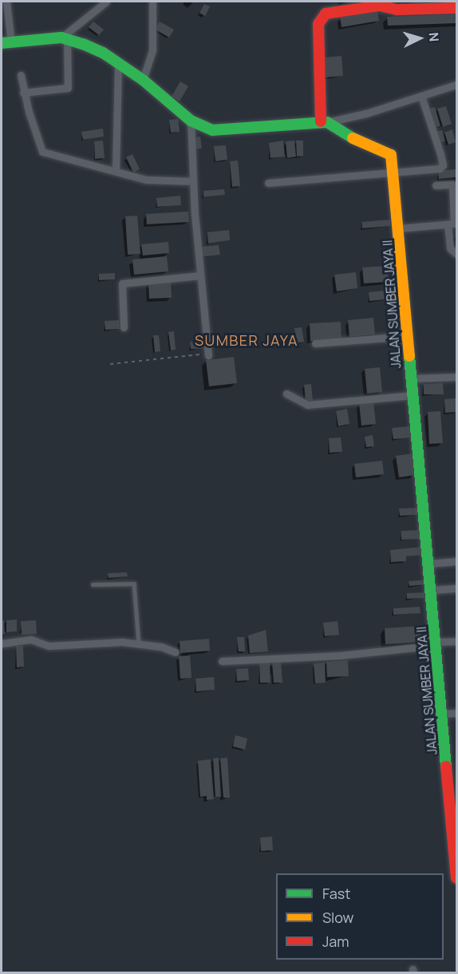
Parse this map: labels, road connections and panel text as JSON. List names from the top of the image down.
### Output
{
  "streets": {
    "street": ["JALAN SUMBER JAYA II"]
  },
  "districts": ["SUMBER JAYA"],
  "legend": ["Fast", "Slow", "Jam"],
  "north": "right"
}
